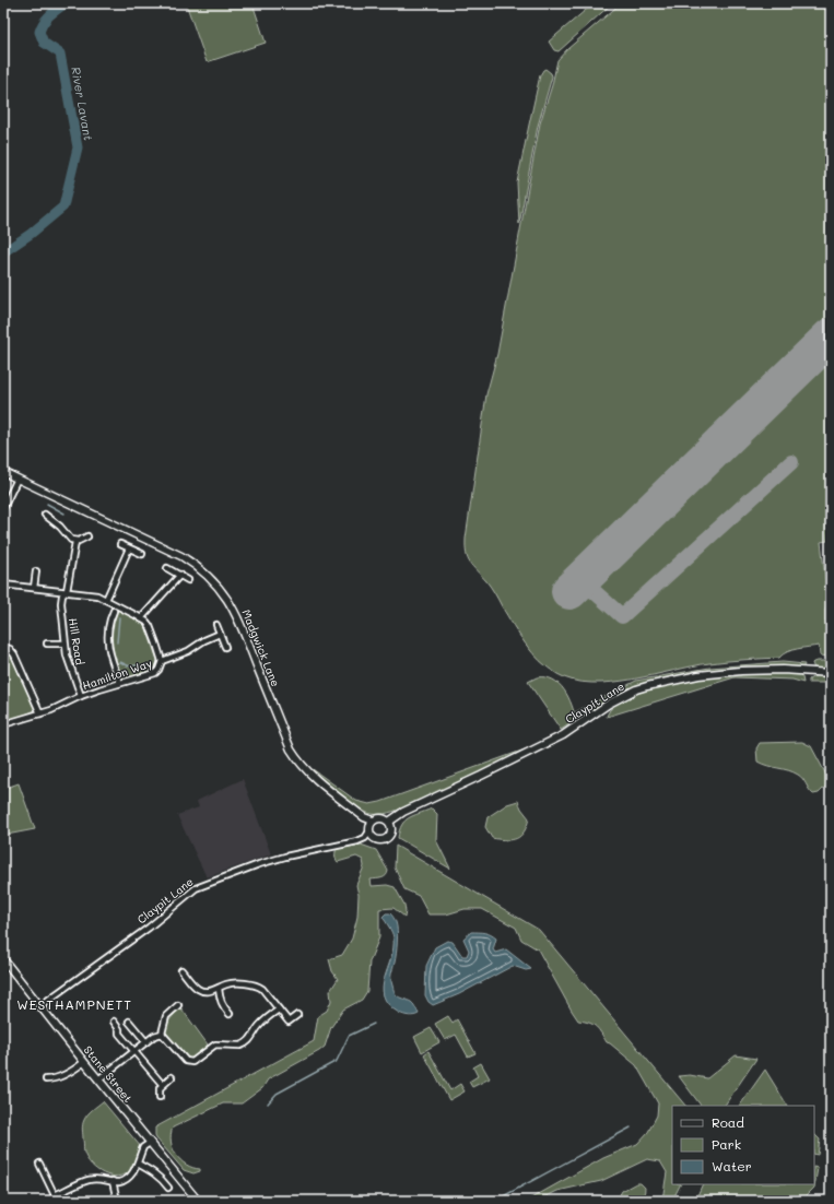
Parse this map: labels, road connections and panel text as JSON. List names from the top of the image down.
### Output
{
  "streets": {
    "street": [
      "Hill Road",
      "Madgwick Lane",
      "Hamilton Way",
      "Claypit Lane",
      "Stane Street"
    ]
  },
  "crossings": [
    ["Hill Road", "Hamilton Way"],
    ["Madgwick Lane", "Claypit Lane"],
    ["Claypit Lane", "Stane Street"]
  ],
  "districts": ["WESTHAMPNETT"],
  "water": ["River Lavant"],
  "legend": ["Road", "Park", "Water"]
}
